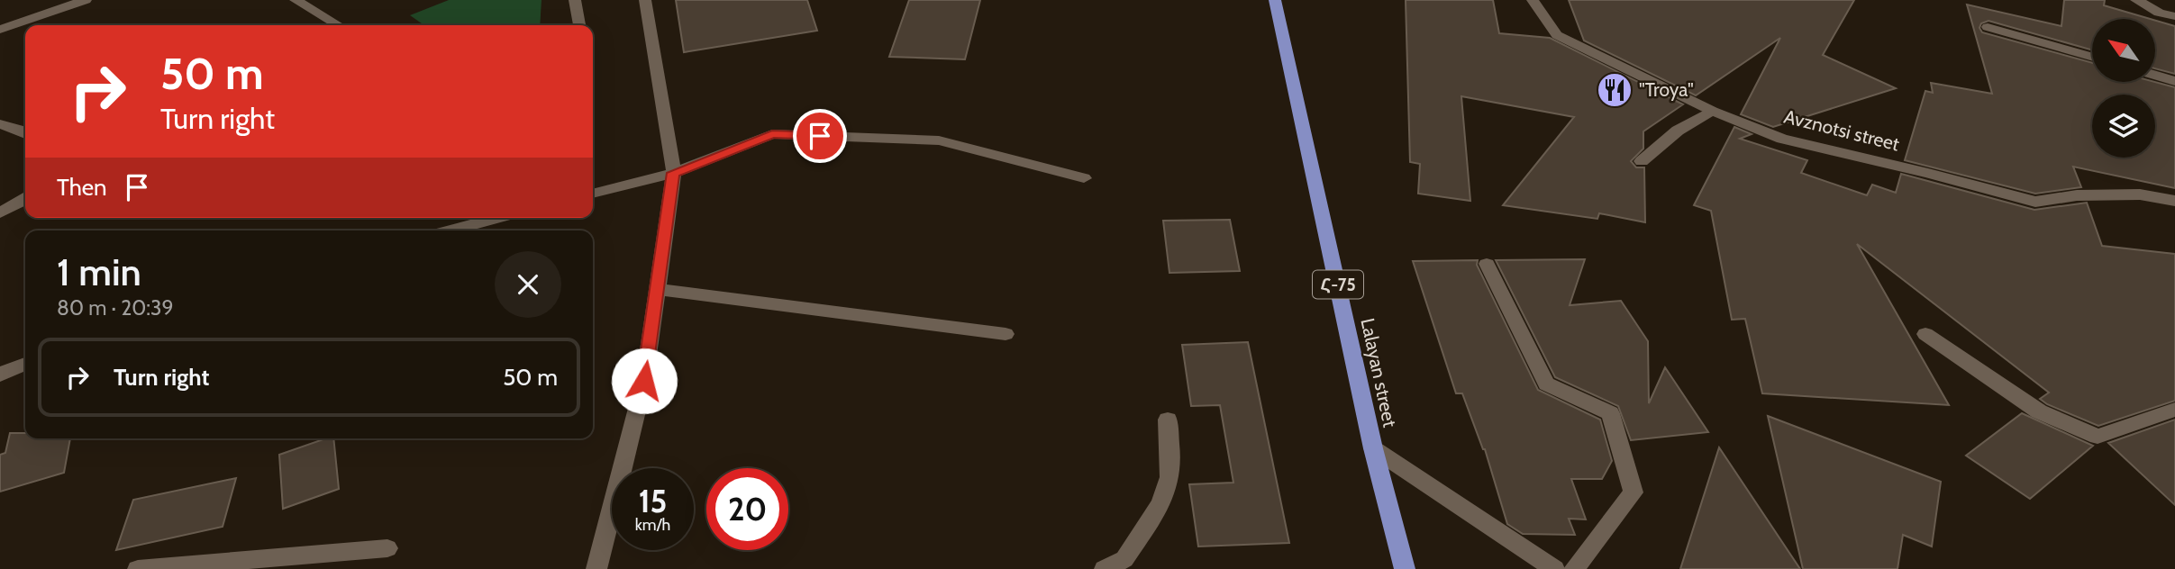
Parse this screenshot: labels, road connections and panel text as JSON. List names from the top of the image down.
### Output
{
  "streets": {
    "highway": ["Հ-75", "Lalayan street"],
    "street": ["Avznotsi street"]
  },
  "places": {
    "restaurant": ["\"Troya\""]
  },
  "north": "top left",
  "page": {
    "turn": ["50 m", "Turn right"],
    "then": "Then",
    "heading": ["1 min", "80 m · 20:39"],
    "list": [
      {
        "name": "Turn right",
        "value": "50 m"
      }
    ],
    "speed": "15 km/h",
    "limit": "20"
  }
}
